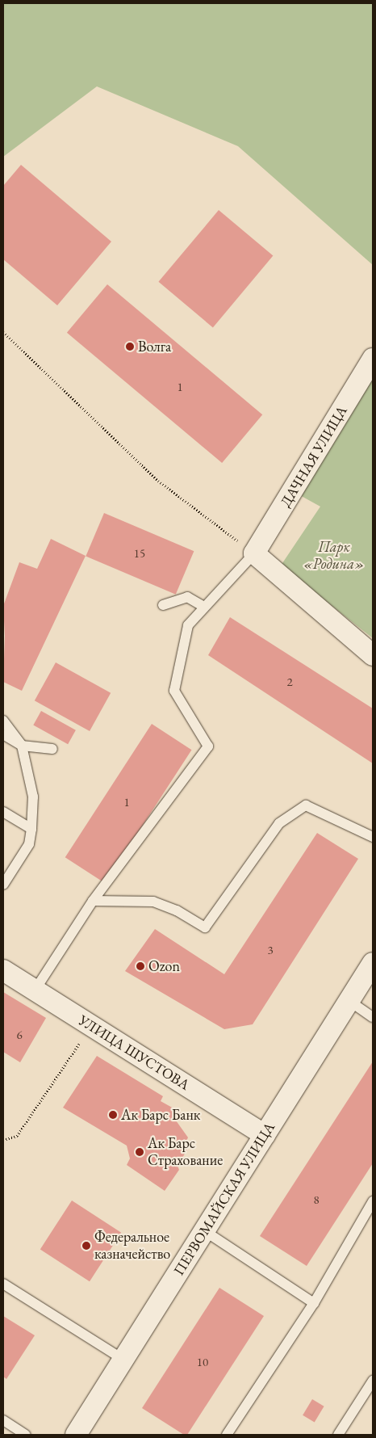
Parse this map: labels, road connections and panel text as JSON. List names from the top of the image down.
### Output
{
  "streets": {
    "street": ["ДАЧНАЯ УЛИЦА", "УЛИЦА ШУСТОВА", "ПЕРВОМАЙСКАЯ УЛИЦА"]
  },
  "crossings": [
    ["УЛИЦА ШУСТОВА", "ПЕРВОМАЙСКАЯ УЛИЦА"]
  ],
  "parks": ["Парк «Родина»"],
  "places": [
    "Волга",
    "Ozon",
    "Ак Барс Банк",
    "Ак Барс Страхование",
    "Федеральное казначейство"
  ],
  "house_numbers": [
    "1",
    "15",
    "2",
    "1",
    "3",
    "6",
    "8",
    "10"
  ]
}
